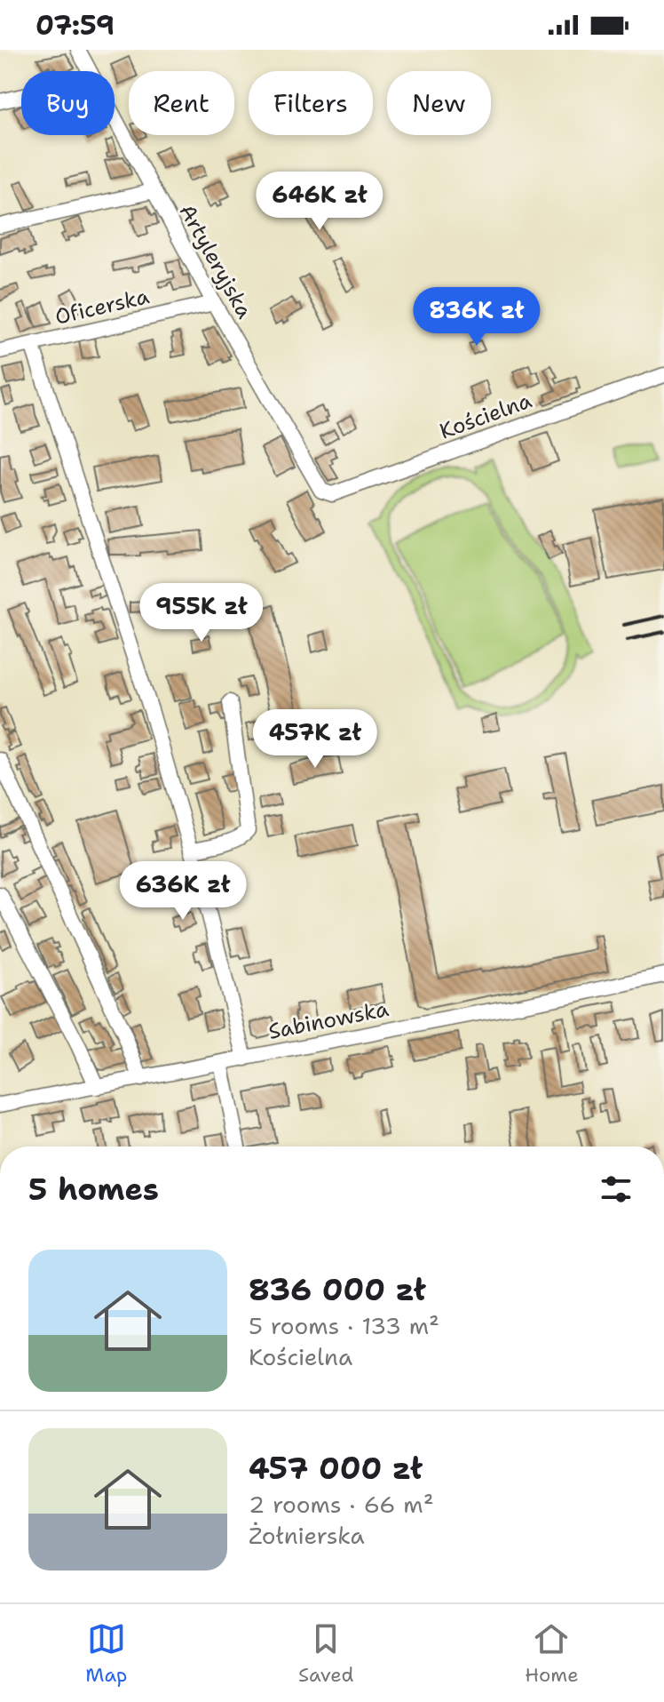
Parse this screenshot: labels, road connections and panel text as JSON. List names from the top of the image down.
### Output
{
  "streets": {
    "street": [
      "Artyleryjska",
      "Oficerska",
      "Kościelna",
      "Sabinowska"
    ]
  },
  "crossings": [
    ["Artyleryjska", "Oficerska"],
    ["Artyleryjska", "Kościelna"]
  ],
  "page": {
    "status": "07:59",
    "chip": [
      "Buy",
      "Rent",
      "Filters",
      "New"
    ],
    "price": [
      "646K zł",
      "836K zł",
      "955K zł",
      "457K zł",
      "636K zł"
    ],
    "heading": "5 homes",
    "list": [
      {
        "name": "836 000 zł",
        "note": "5 rooms · 133 m² · Kościelna"
      },
      {
        "name": "457 000 zł",
        "note": "2 rooms · 66 m² · Żołnierska"
      }
    ],
    "tabs": ["Map", "Saved", "Home"]
  }
}
